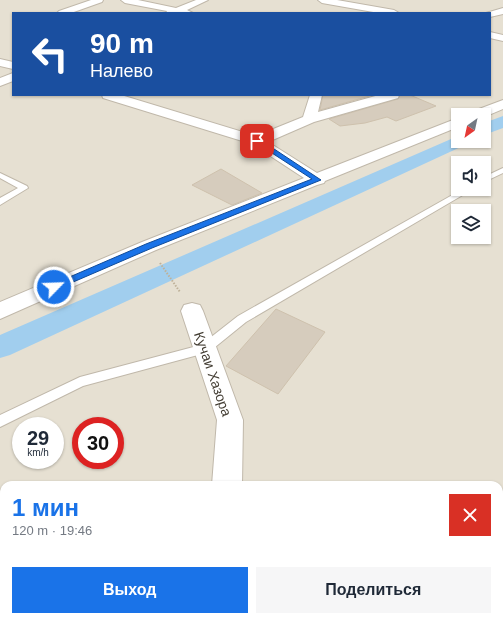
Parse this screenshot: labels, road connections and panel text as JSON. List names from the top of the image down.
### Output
{
  "streets": {
    "street": ["Кучаи Хазора"]
  },
  "north": "bottom left",
  "page": {
    "turn": ["90 m", "Налево"],
    "speed": "29 km/h",
    "limit": "30",
    "heading": ["1 мин", "120 m · 19:46"],
    "buttons": ["Выход", "Поделиться"]
  }
}
